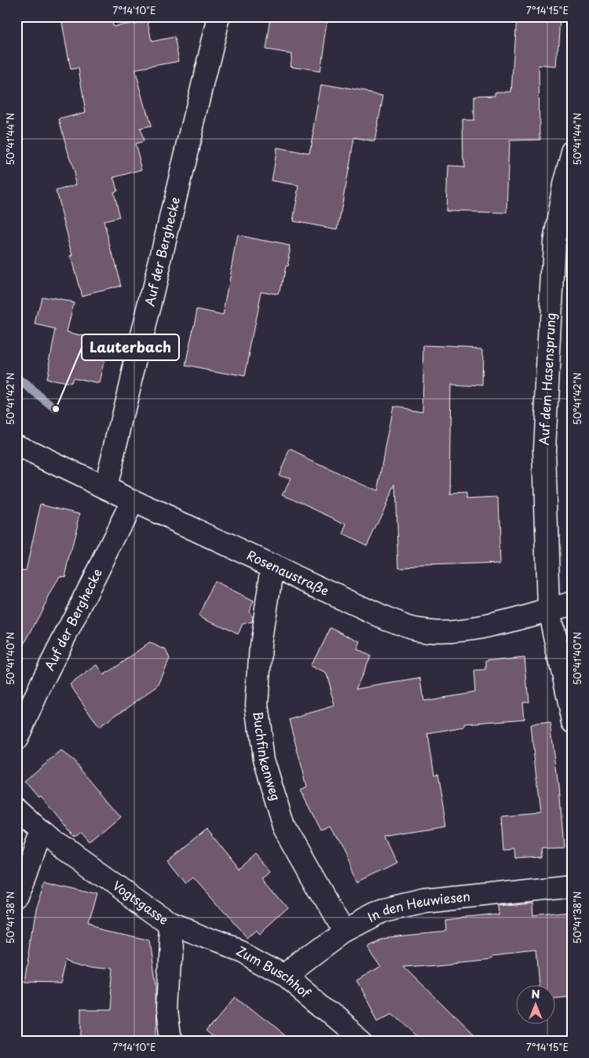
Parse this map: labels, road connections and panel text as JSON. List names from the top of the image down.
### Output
{
  "streets": {
    "street": [
      "Auf der Berghecke",
      "Auf dem Hasensprung",
      "Rosenaustraße",
      "Buchfinkenweg",
      "Vogtsgasse",
      "In den Heuwiesen",
      "Zum Buschhof"
    ]
  },
  "crossings": [
    ["Auf der Berghecke", "Rosenaustraße"],
    ["Auf dem Hasensprung", "Rosenaustraße"],
    ["Rosenaustraße", "Buchfinkenweg"],
    ["Buchfinkenweg", "In den Heuwiesen"],
    ["Vogtsgasse", "Zum Buschhof"],
    ["In den Heuwiesen", "Zum Buschhof"]
  ],
  "places": ["Lauterbach"],
  "north": "top",
  "coordinates": [
    "7°14'10\"E",
    "7°14'15\"E",
    "50°41'44\"N",
    "50°41'42\"N",
    "50°41'40\"N",
    "50°41'38\"N"
  ]
}
